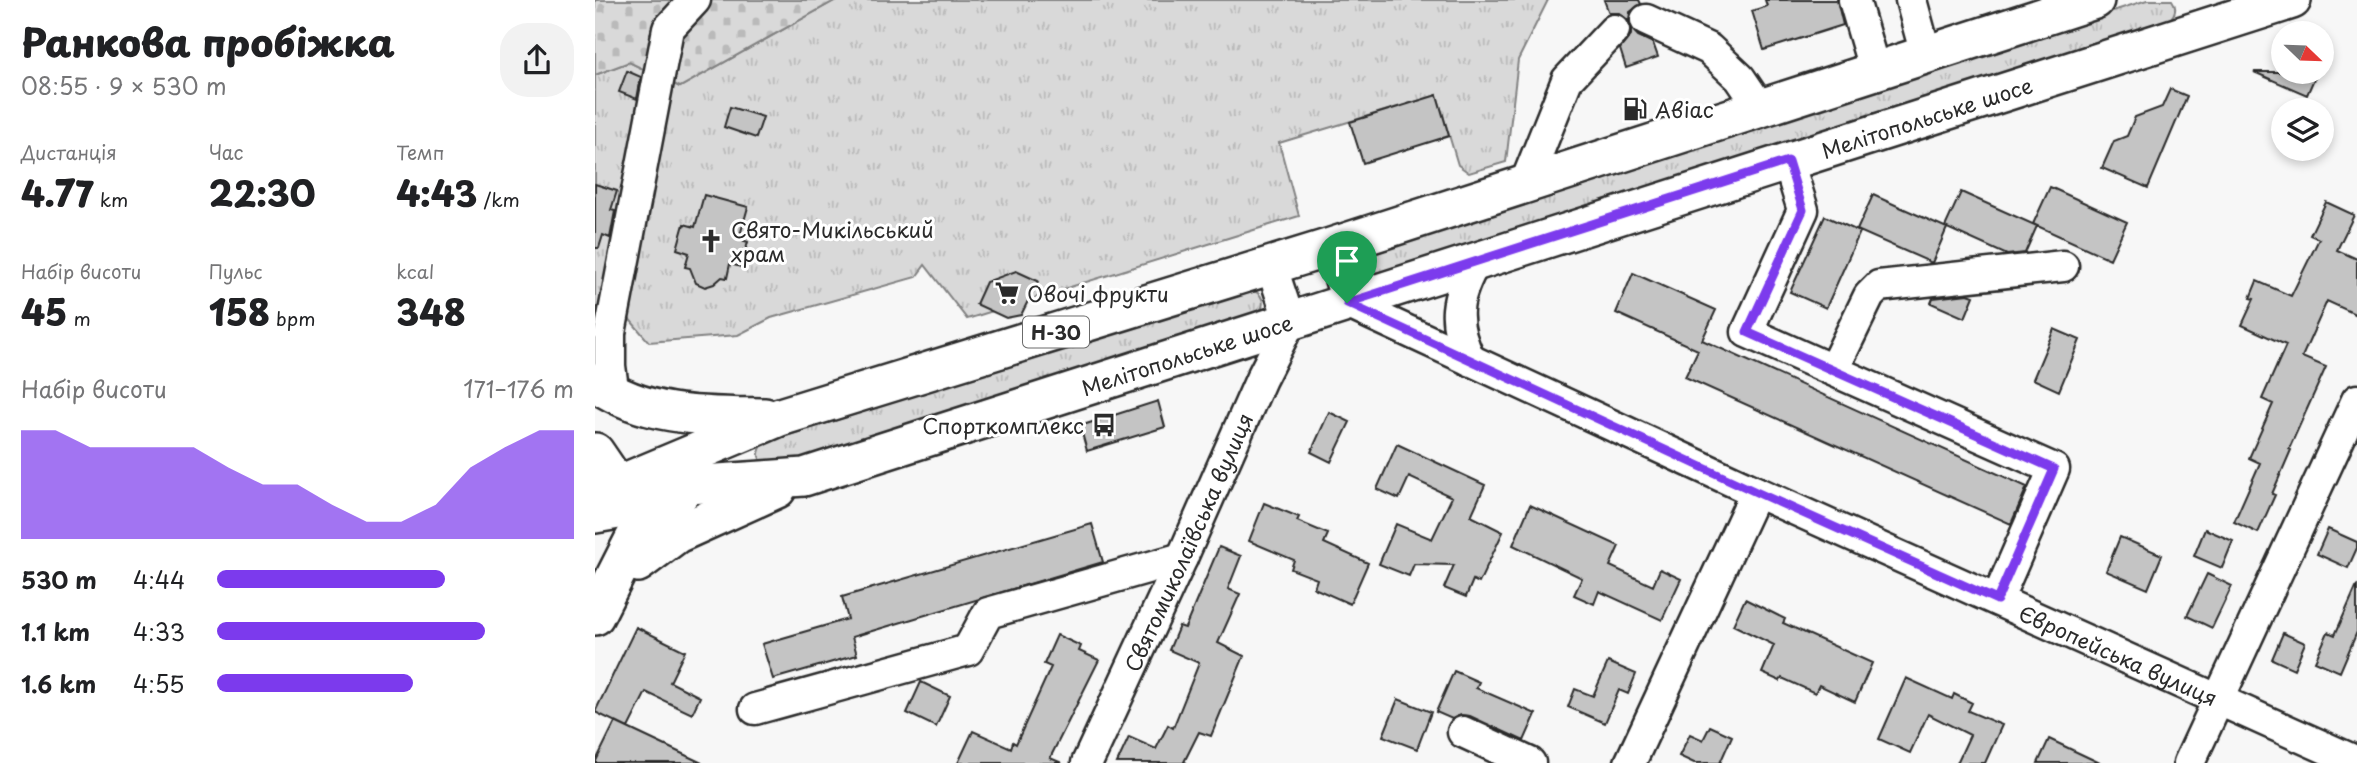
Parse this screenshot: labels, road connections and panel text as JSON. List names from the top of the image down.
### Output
{
  "streets": {
    "main road": ["Мелітопольське шосе", "Н-30"],
    "street": ["Святомиколаївська вулиця", "Європейська вулиця"]
  },
  "crossings": [
    ["Мелітопольське шосе", "Святомиколаївська вулиця"],
    ["Мелітопольське шосе", "Європейська вулиця"]
  ],
  "places": {
    "fuel station": ["Авіас"],
    "church": ["Свято-Микільський храм"],
    "supermarket": ["Овочі фрукти"],
    "bus stop": ["Спорткомплекс"]
  },
  "north": "bottom right",
  "page": {
    "heading": ["Ранкова пробіжка", "08:55 · 9 × 530 m"],
    "stats": [
      ["Дистанція", "4.77 km"],
      ["Час", "22:30"],
      ["Темп", "4:43 /km"],
      ["Набір висоти", "45 m"],
      ["Пульс", "158 bpm"],
      ["kcal", "348"]
    ],
    "chart": ["Набір висоти", "171–176 m"],
    "list": [
      {
        "name": "530 m",
        "note": "4:44"
      },
      {
        "name": "1.1 km",
        "note": "4:33"
      },
      {
        "name": "1.6 km",
        "note": "4:55"
      }
    ]
  }
}
